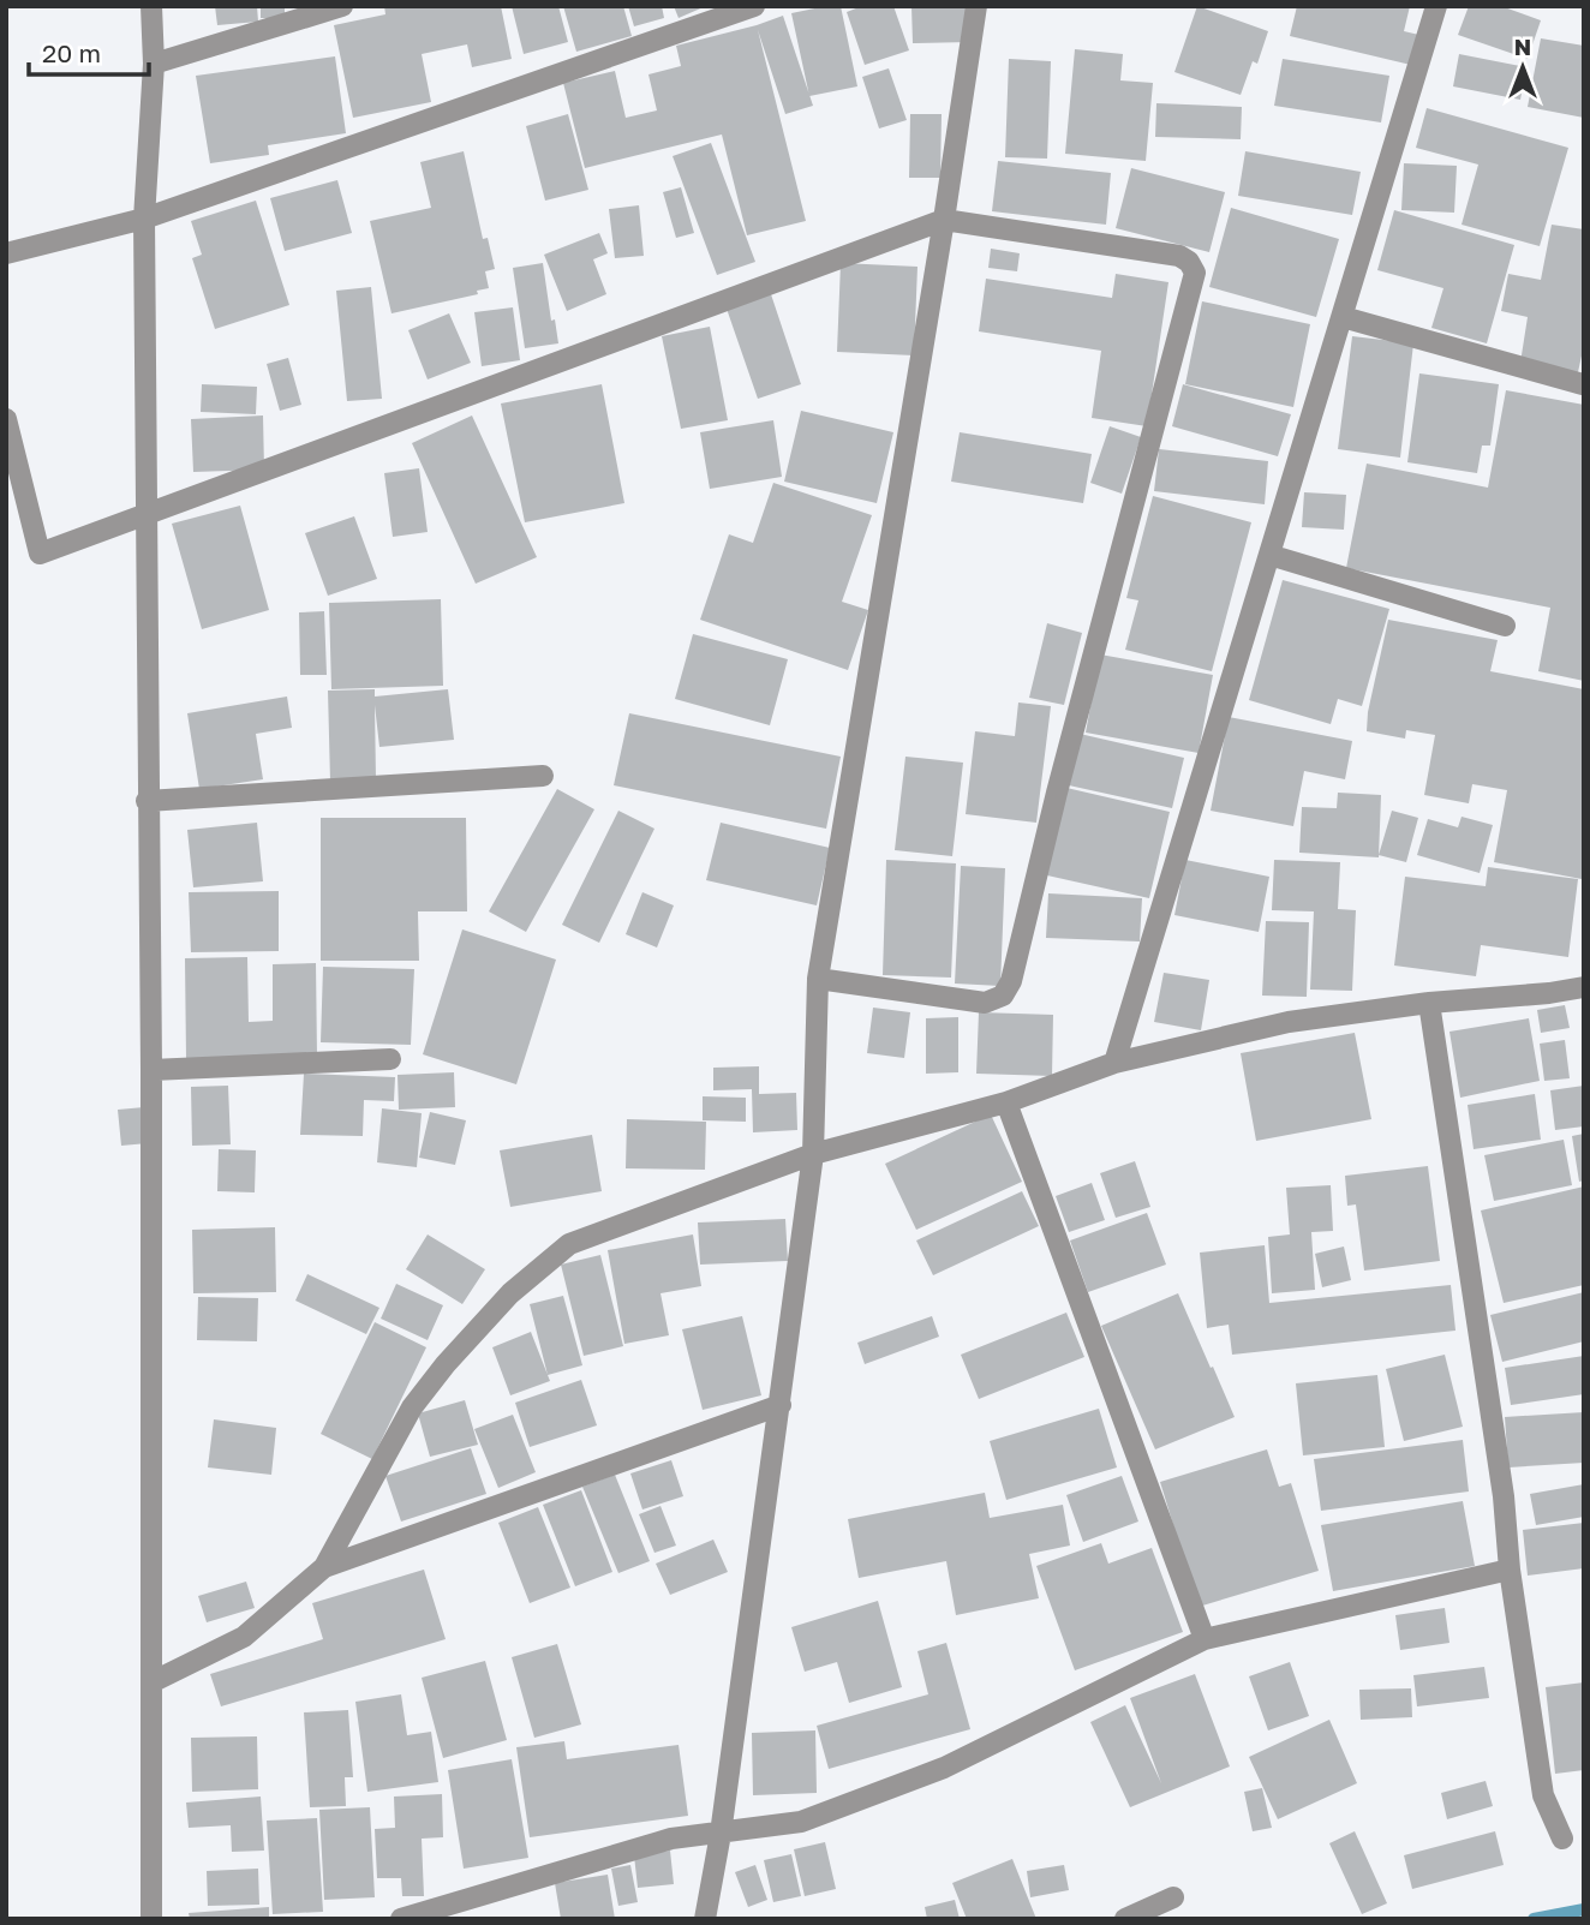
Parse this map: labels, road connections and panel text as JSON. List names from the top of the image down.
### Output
{
  "scale_bar": "20 m",
  "north": "top"
}
